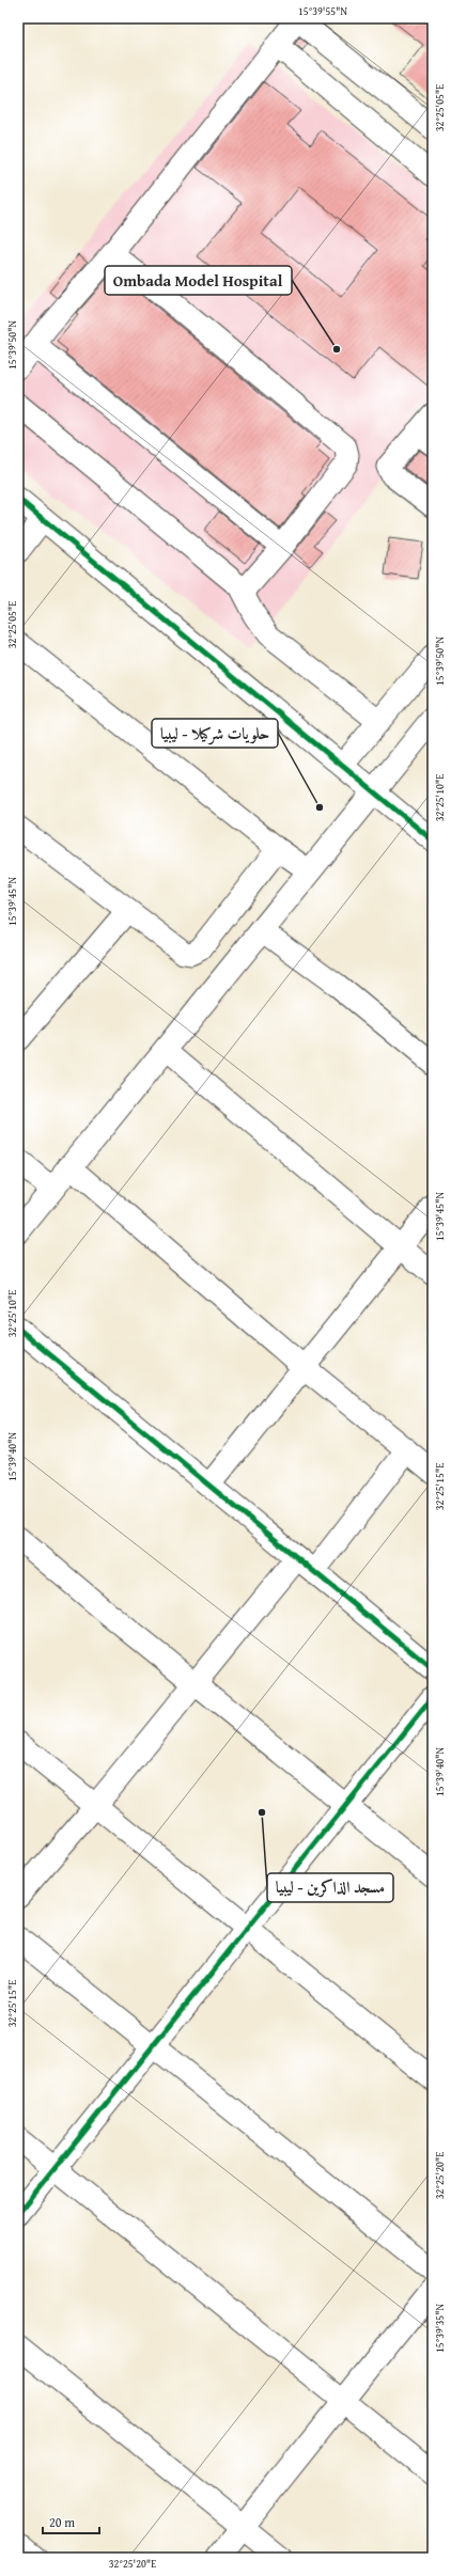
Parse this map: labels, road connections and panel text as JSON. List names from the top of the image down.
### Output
{
  "places": ["Ombada Model Hospital", "حلويات شركيلا - ليبيا", "مسجد الذاكرين - ليبيا"],
  "scale_bar": "20 m",
  "coordinates": [
    "15°39'55\"N",
    "32°25'05\"E",
    "15°39'50\"N",
    "32°25'10\"E",
    "15°39'45\"N",
    "15°39'40\"N",
    "32°25'15\"E",
    "32°25'20\"E",
    "15°39'35\"N"
  ]
}
